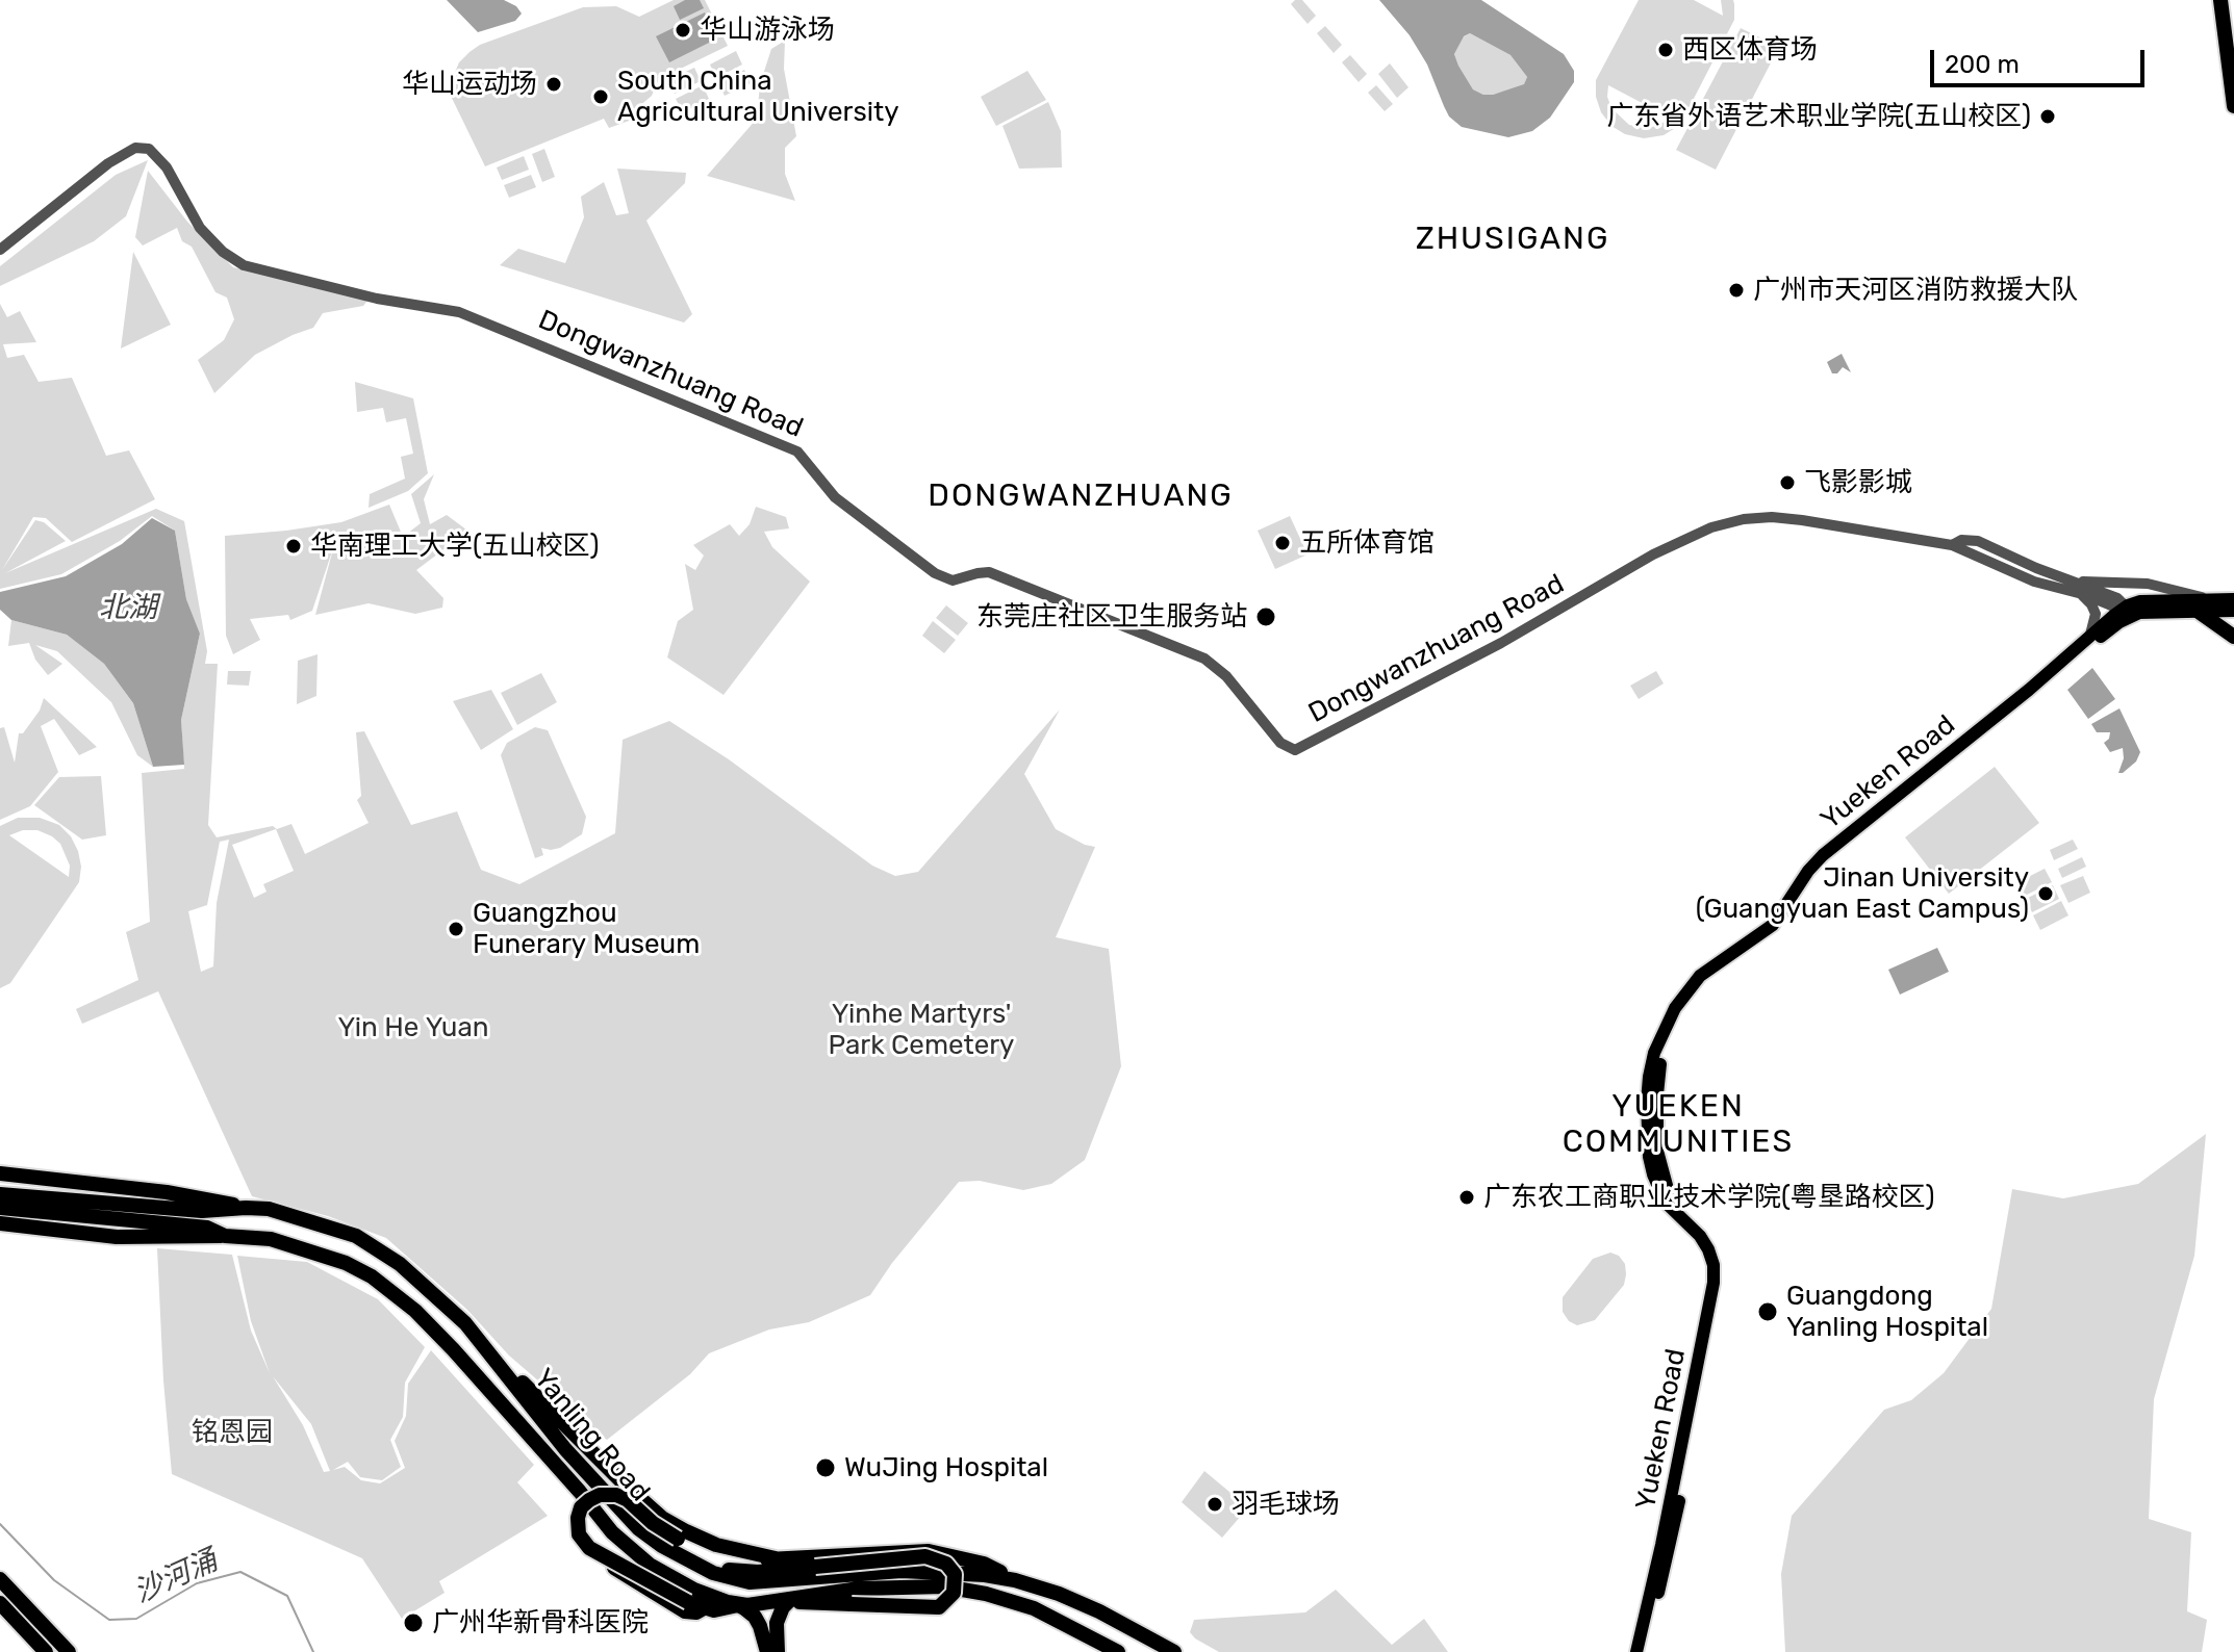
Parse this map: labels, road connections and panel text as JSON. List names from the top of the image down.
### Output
{
  "streets": {
    "highway": ["Yanling Road"],
    "main road": ["Yueken Road"],
    "street": ["Dongwanzhuang Road"]
  },
  "crossings": [
    ["Dongwanzhuang Road", "Yueken Road"]
  ],
  "districts": ["ZHUSIGANG", "DONGWANZHUANG", "YUEKEN COMMUNITIES"],
  "water": ["北湖", "沙河涌"],
  "parks": ["Yinhe Martyrs' Park Cemetery", "Yin He Yuan", "铭恩园"],
  "places": [
    "华山游泳场",
    "西区体育场",
    "华山运动场",
    "South China Agricultural University",
    "广东省外语艺术职业学院(五山校区)",
    "广州市天河区消防救援大队",
    "飞影影城",
    "五所体育馆",
    "华南理工大学(五山校区)",
    "东莞庄社区卫生服务站",
    "Jinan University (Guangyuan East Campus)",
    "Guangzhou Funerary Museum",
    "广东农工商职业技术学院(粤垦路校区)",
    "Guangdong Yanling Hospital",
    "WuJing Hospital",
    "羽毛球场",
    "广州华新骨科医院"
  ],
  "scale_bar": "200 m"
}
